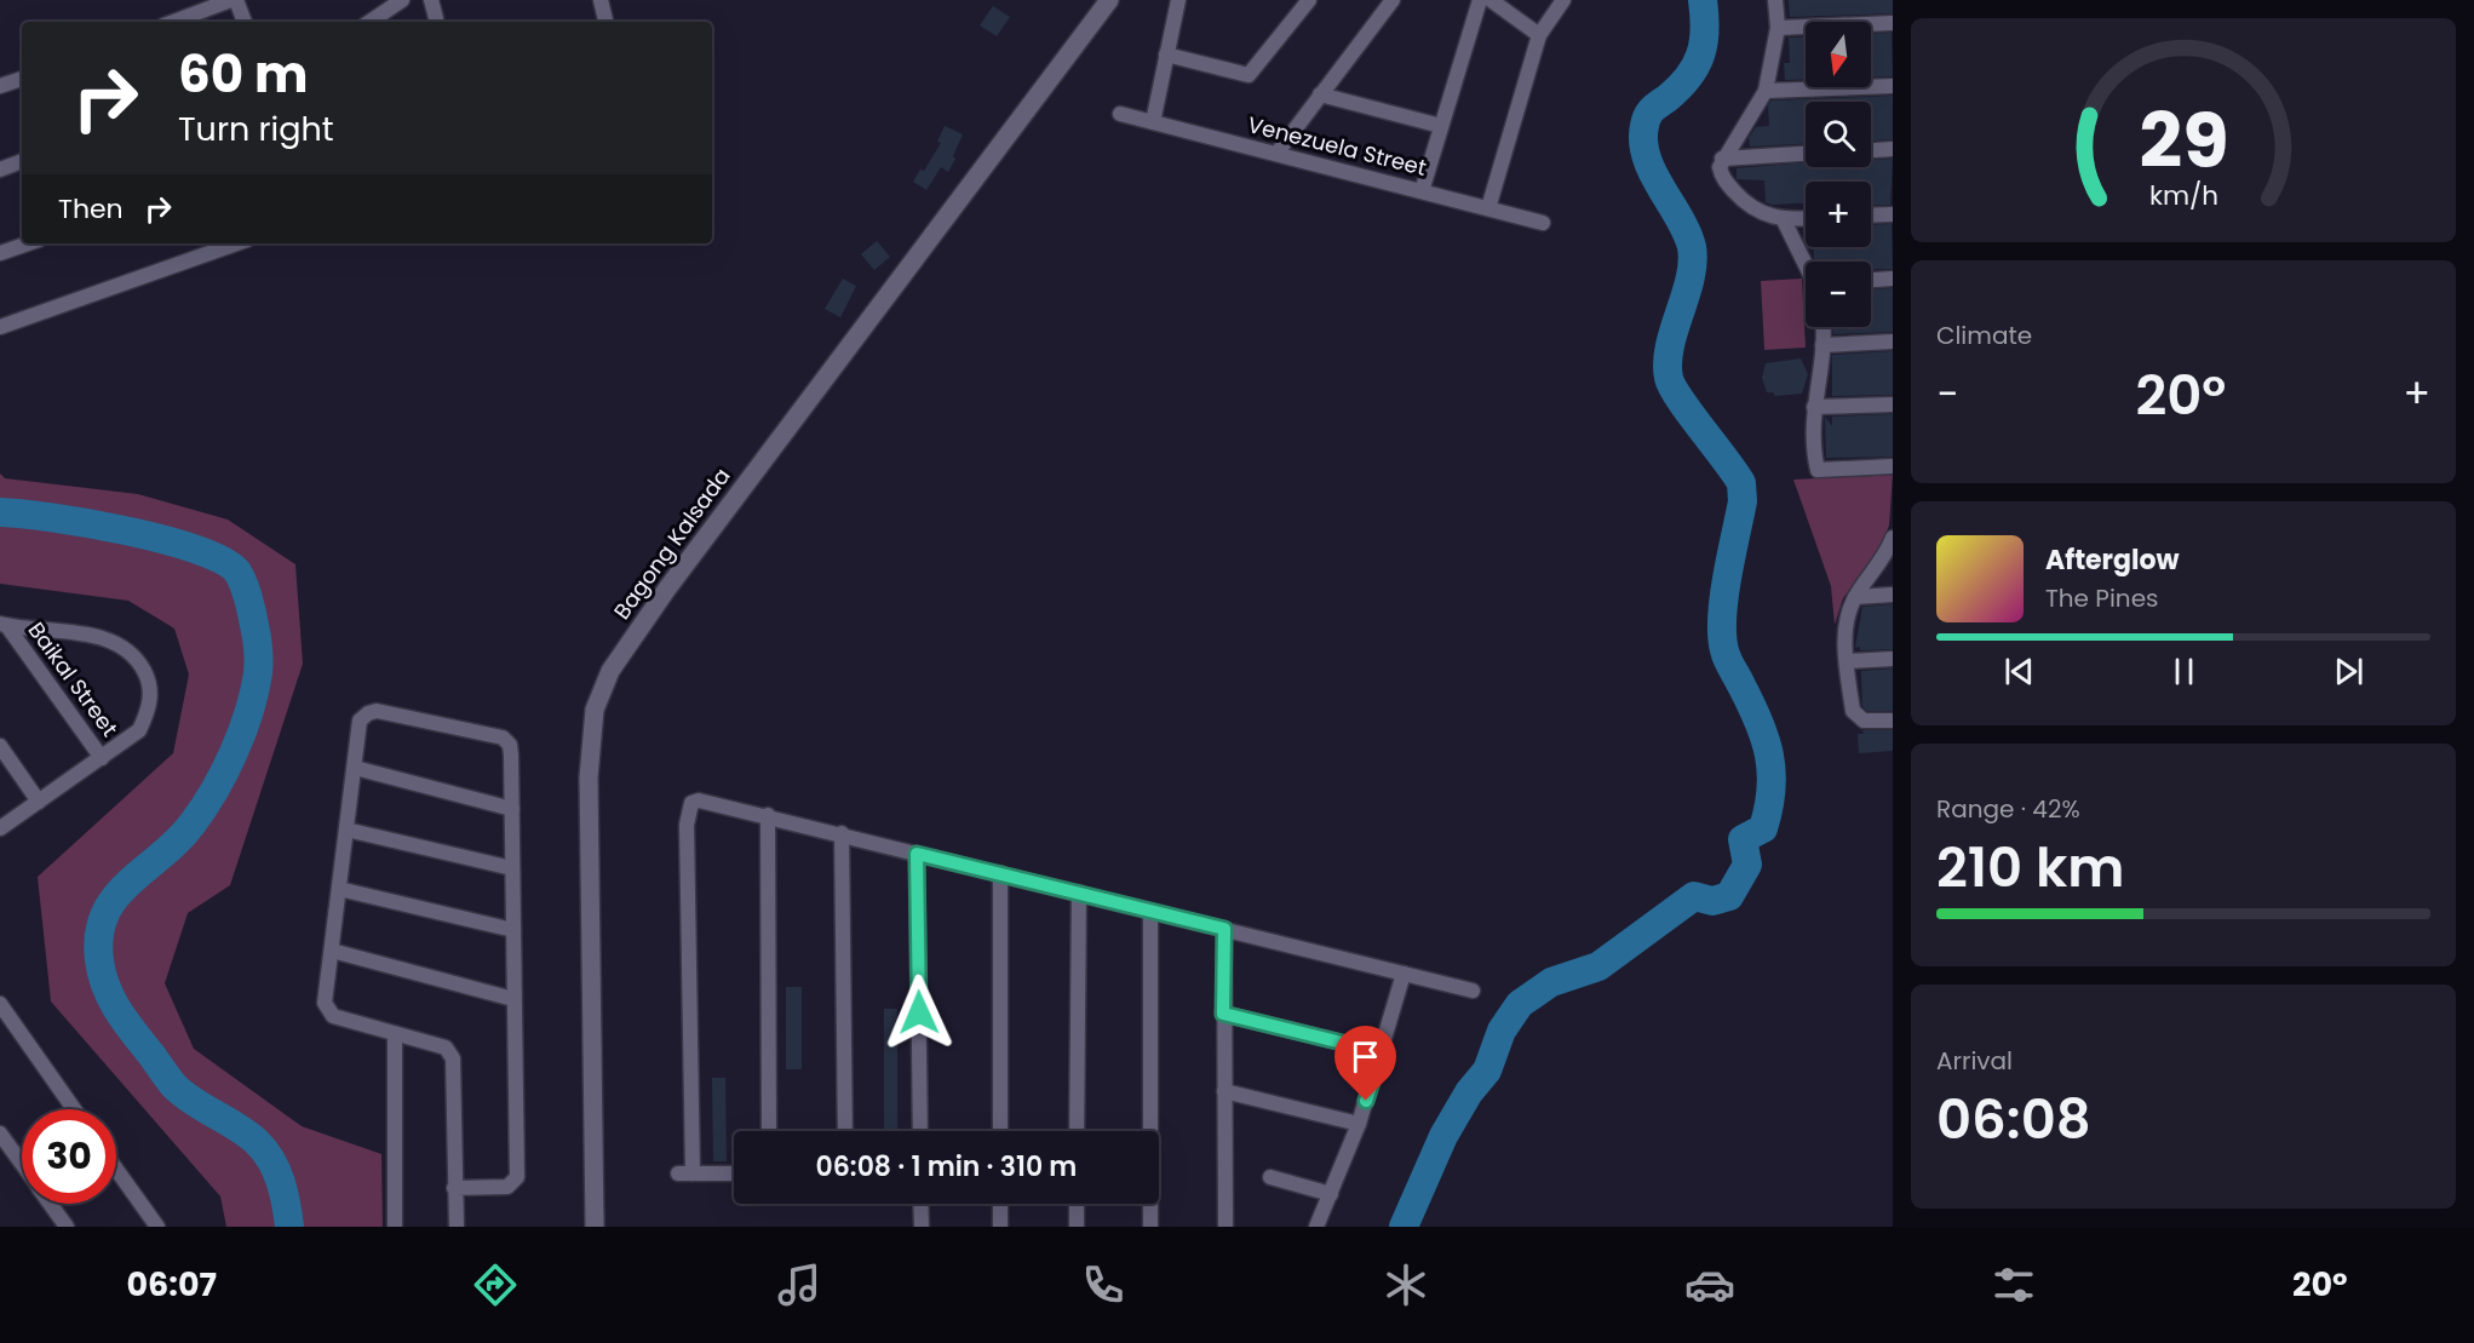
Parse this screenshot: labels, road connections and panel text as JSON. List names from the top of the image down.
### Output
{
  "streets": {
    "street": ["Venezuela Street", "Bagong Kalsada", "Baikal Street"]
  },
  "north": "bottom",
  "page": {
    "map_buttons": ["+", "−"],
    "turn": ["60 m", "Turn right"],
    "then": "Then",
    "tile": [
      "Climate",
      ["Range · 42%", "210 km"],
      ["Arrival", "06:08"]
    ],
    "heat": ["−", "20°", "+"],
    "song": ["Afterglow", "The Pines"],
    "limit": "30",
    "trip": "06:08 · 1 min · 310 m",
    "tabs": ["06:07", "20°"],
    "gauge": ["29", "km/h"]
  }
}
